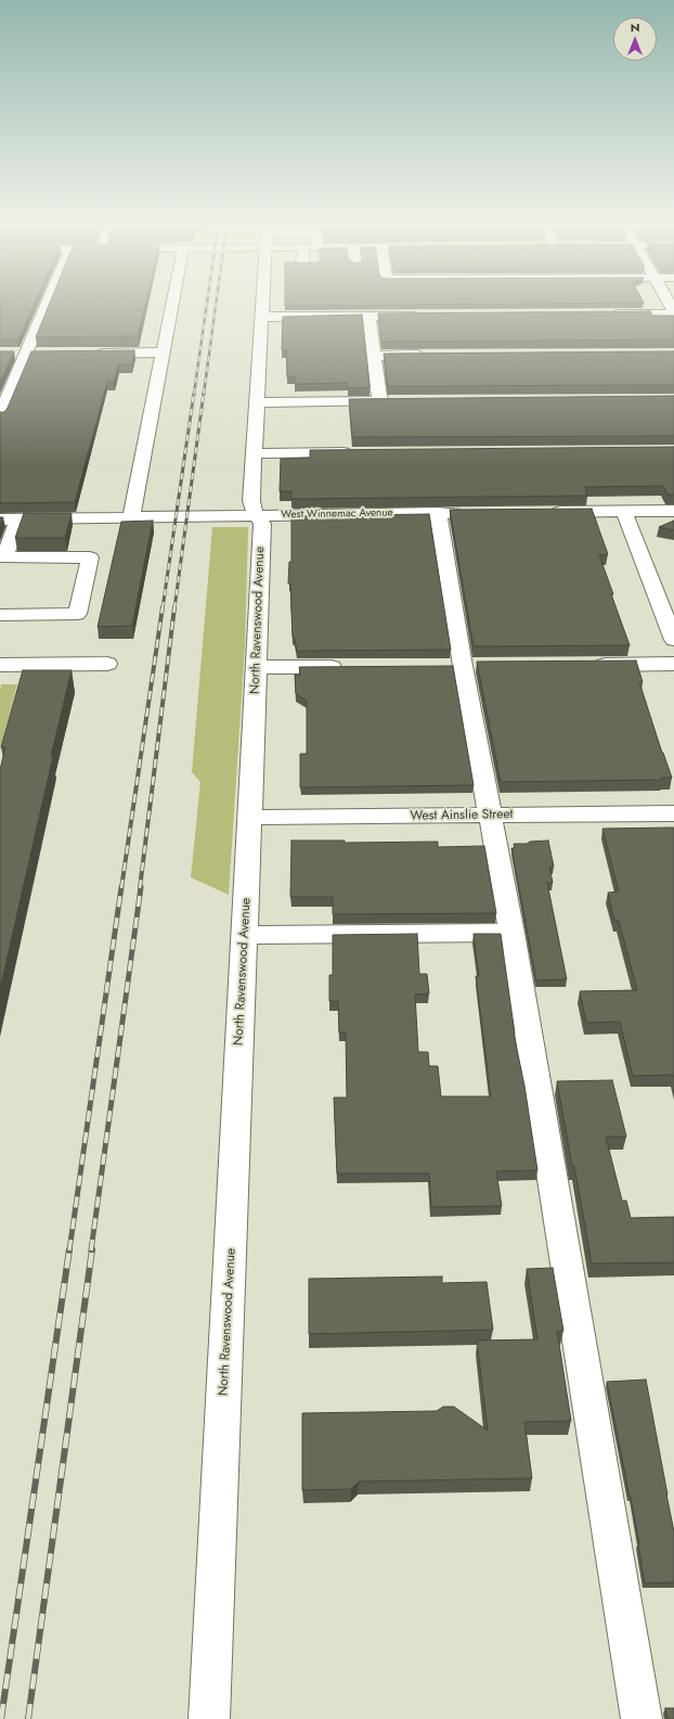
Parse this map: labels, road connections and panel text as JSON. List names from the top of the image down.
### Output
{
  "streets": {
    "street": ["West Winnemac Avenue", "North Ravenswood Avenue", "West Ainslie Street"]
  },
  "crossings": [
    ["West Winnemac Avenue", "North Ravenswood Avenue"],
    ["North Ravenswood Avenue", "West Ainslie Street"]
  ],
  "north": "top"
}
